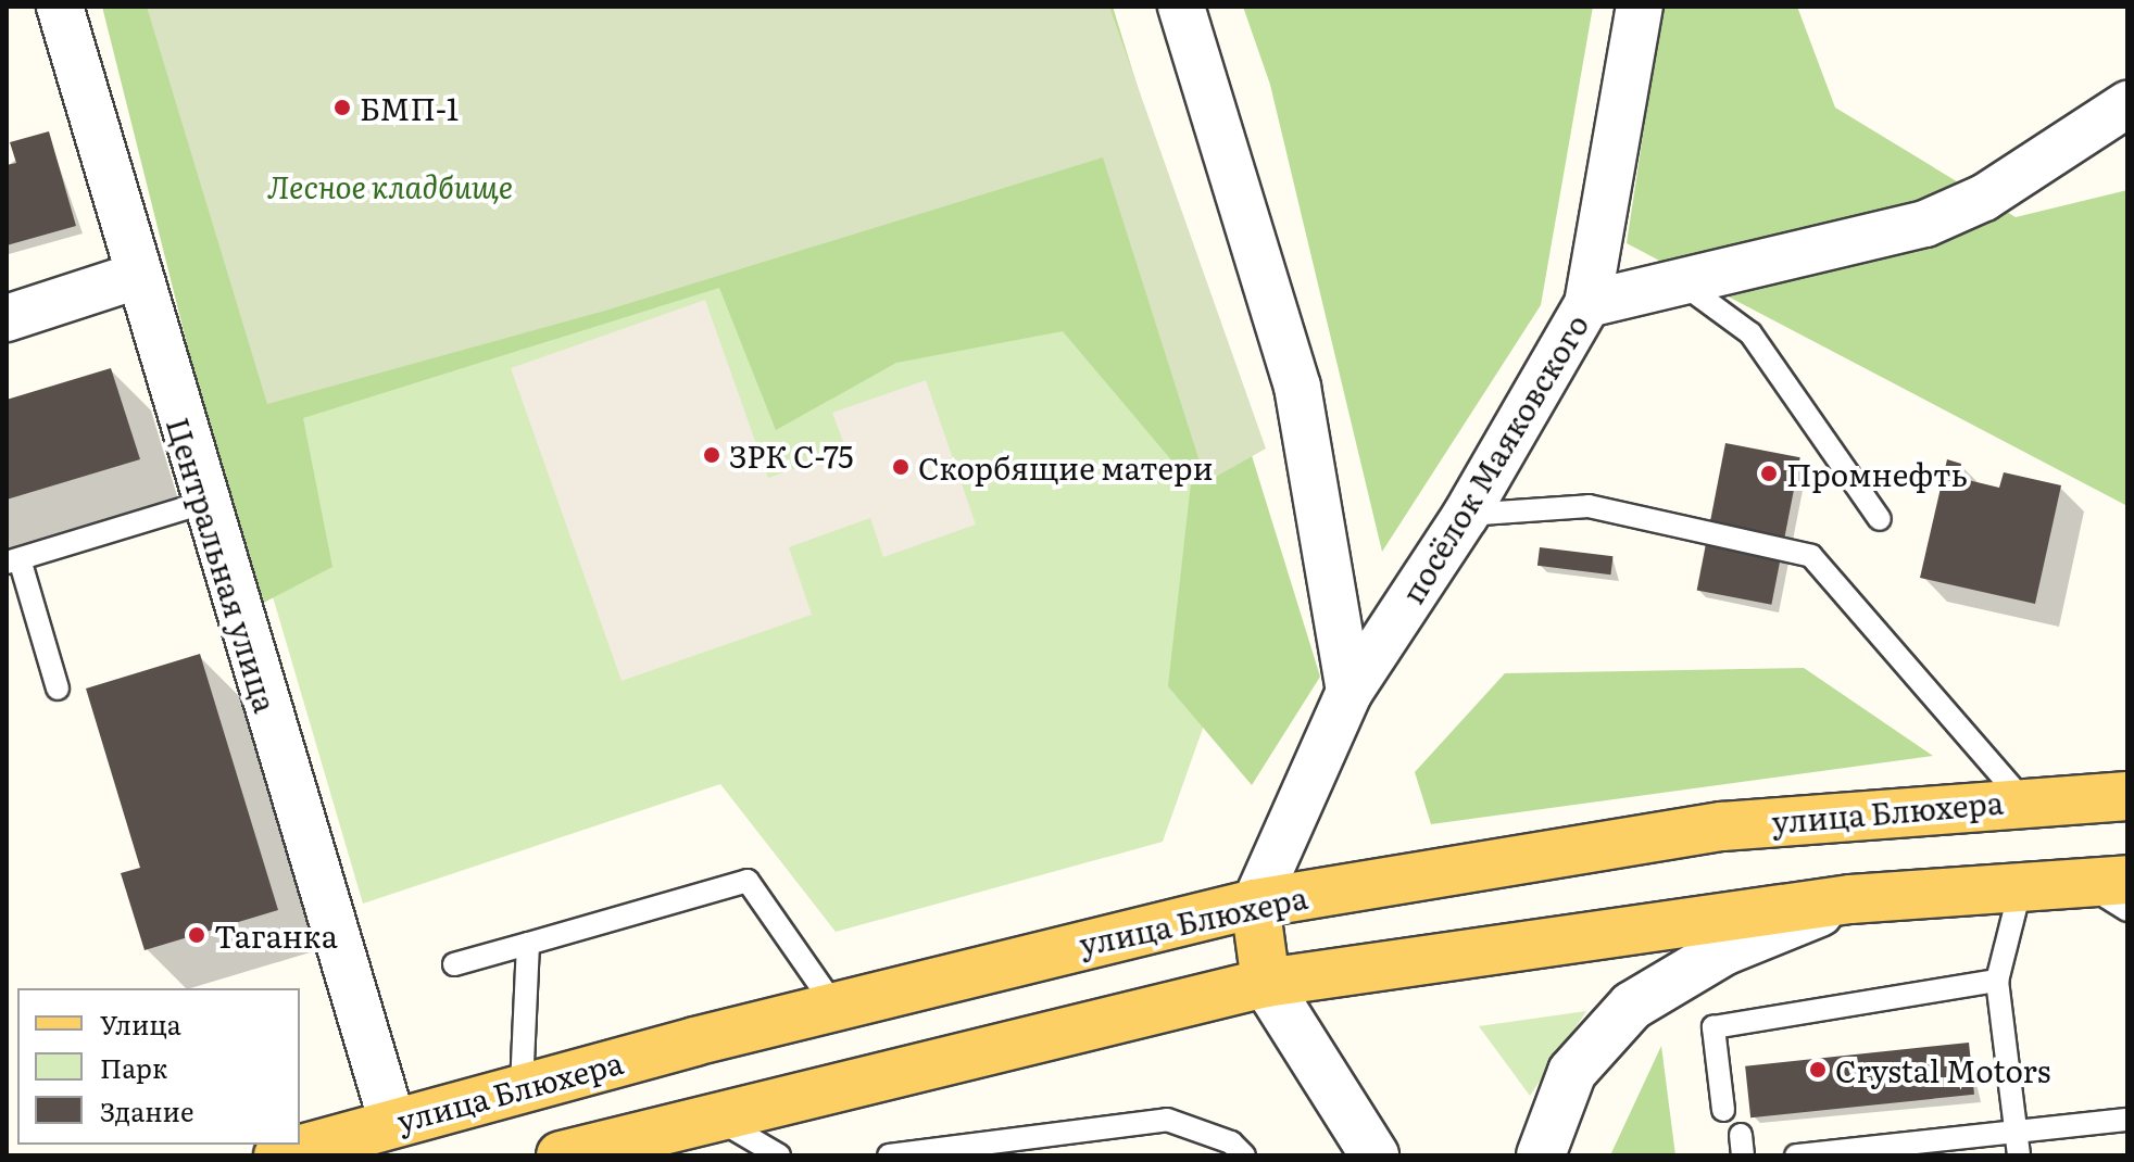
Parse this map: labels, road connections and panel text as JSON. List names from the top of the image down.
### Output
{
  "streets": {
    "main road": ["улица Блюхера"],
    "street": ["посёлок Маяковского", "Центральная улица"]
  },
  "crossings": [
    ["посёлок Маяковского", "улица Блюхера"],
    ["Центральная улица", "улица Блюхера"]
  ],
  "parks": ["Лесное кладбище"],
  "places": [
    "БМП-1",
    "ЗРК С-75",
    "Скорбящие матери",
    "Промнефть",
    "Таганка",
    "Crystal Motors"
  ],
  "legend": ["Улица", "Парк", "Здание"]
}
